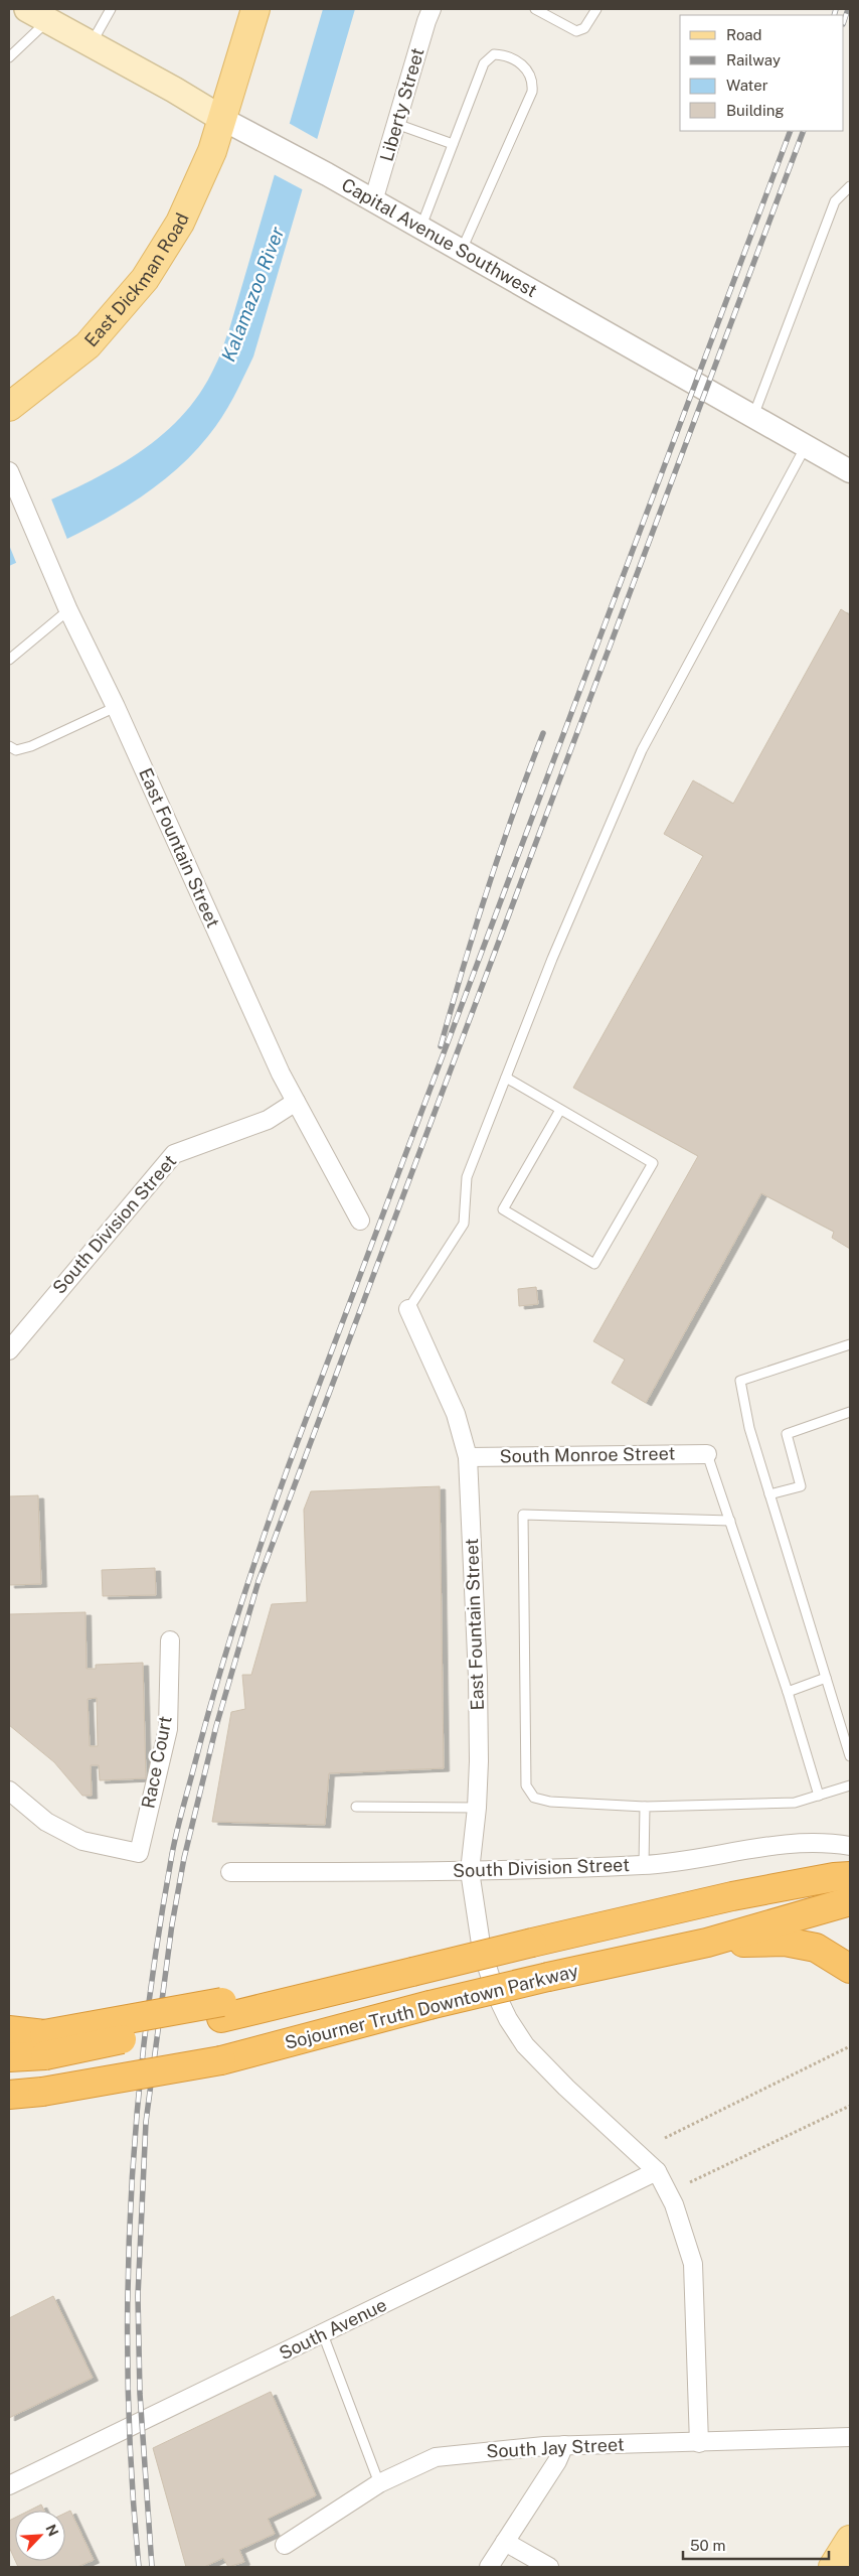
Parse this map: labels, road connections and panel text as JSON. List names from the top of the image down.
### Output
{
  "streets": {
    "highway": ["Sojourner Truth Downtown Parkway"],
    "main road": ["Capital Avenue Southwest", "East Dickman Road"],
    "street": [
      "Liberty Street",
      "East Fountain Street",
      "South Division Street",
      "South Monroe Street",
      "Race Court",
      "South Avenue",
      "South Jay Street"
    ]
  },
  "crossings": [
    ["Liberty Street", "Capital Avenue Southwest"],
    ["Capital Avenue Southwest", "East Dickman Road"],
    ["East Fountain Street", "South Division Street"],
    ["East Fountain Street", "South Monroe Street"],
    ["East Fountain Street", "South Avenue"]
  ],
  "water": ["Kalamazoo River"],
  "legend": [
    "Road",
    "Railway",
    "Water",
    "Building"
  ],
  "scale_bar": "50 m",
  "north": "top right"
}
